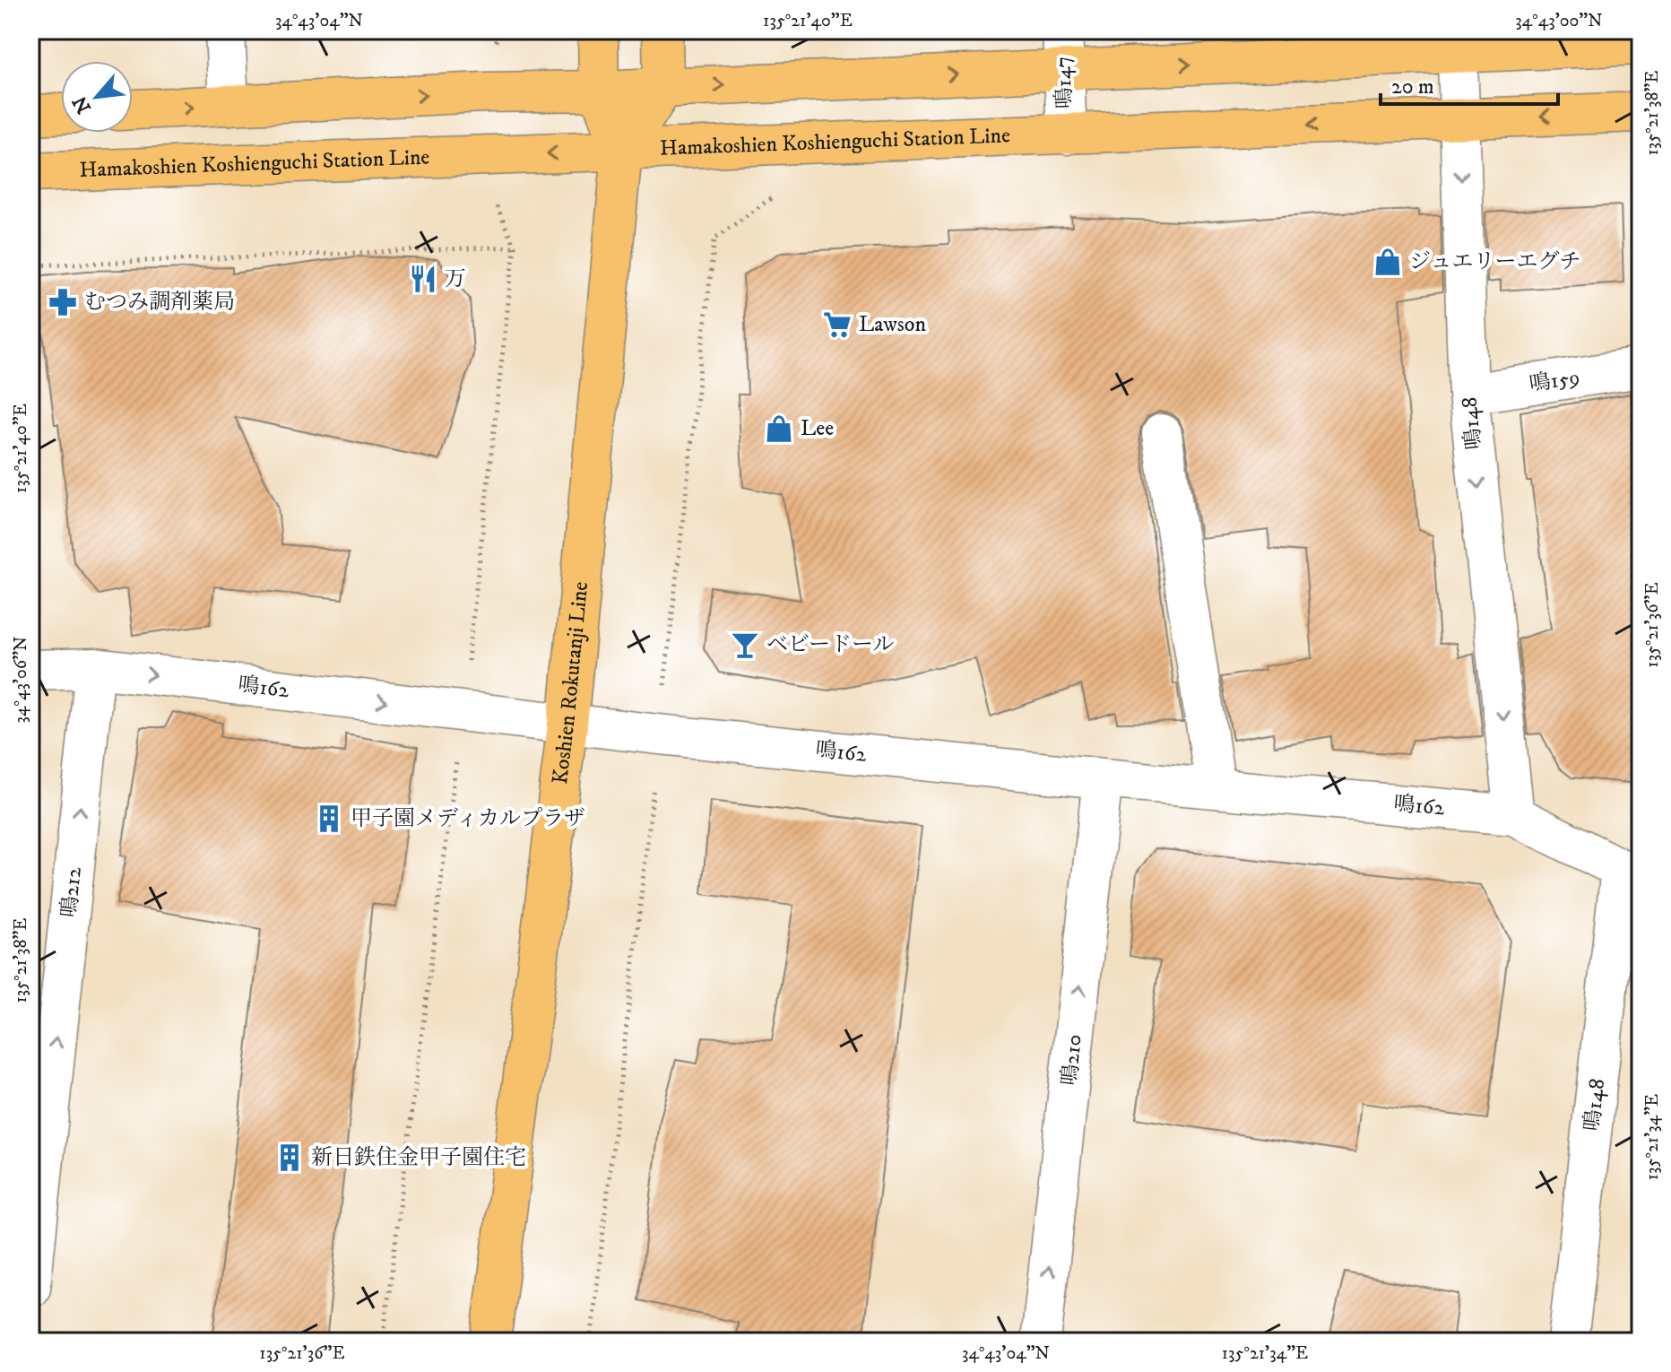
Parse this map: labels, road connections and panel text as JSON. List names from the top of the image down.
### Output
{
  "streets": {
    "main road": ["Hamakoshien Koshienguchi Station Line", "Koshien Rokutanji Line"],
    "street": [
      "鳴147",
      "鳴159",
      "鳴148",
      "鳴162",
      "鳴212",
      "鳴210"
    ]
  },
  "crossings": [
    ["鳴147", "Hamakoshien Koshienguchi Station Line"],
    ["Hamakoshien Koshienguchi Station Line", "鳴148"],
    ["Hamakoshien Koshienguchi Station Line", "Koshien Rokutanji Line"],
    ["鳴159", "鳴148"],
    ["鳴148", "鳴162"],
    ["Koshien Rokutanji Line", "鳴162"],
    ["鳴162", "鳴212"],
    ["鳴162", "鳴210"]
  ],
  "one_way": ["鳴212", "鳴210"],
  "places": {
    "shop": ["ジュエリーエグチ", "Lee"],
    "restaurant": ["万"],
    "pharmacy": ["むつみ調剤薬局"],
    "supermarket": ["Lawson"],
    "bar": ["ベビードール"],
    "building": ["甲子園メディカルプラザ", "新日鉄住金甲子園住宅"]
  },
  "scale_bar": "20 m",
  "north": "bottom left",
  "coordinates": [
    "34°43'04\"N",
    "135°21'40\"E",
    "34°43'00\"N",
    "135°21'38\"E",
    "135°21'36\"E",
    "34°43'06\"N",
    "135°21'34\"E"
  ]
}
